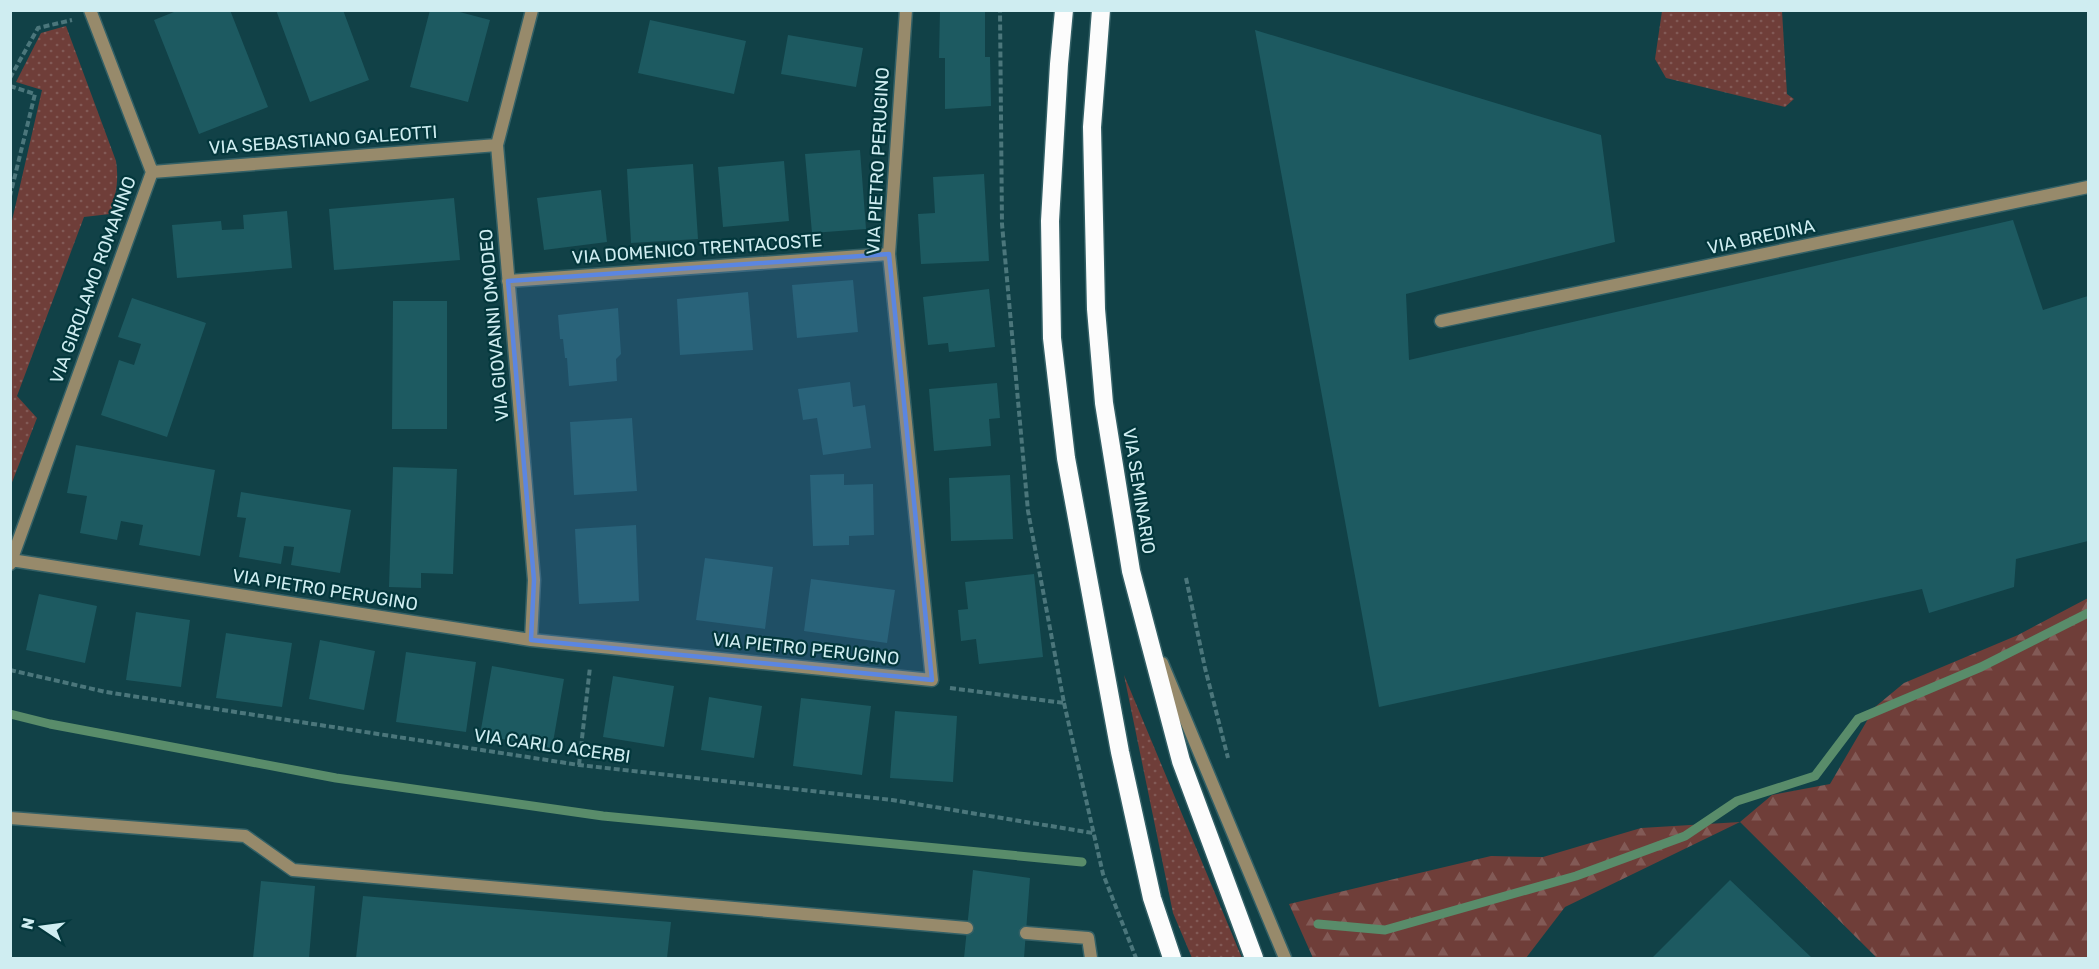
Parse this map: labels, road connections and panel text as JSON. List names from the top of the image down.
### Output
{
  "streets": {
    "highway": ["VIA SEMINARIO"],
    "street": [
      "VIA SEBASTIANO GALEOTTI",
      "VIA PIETRO PERUGINO",
      "VIA BREDINA",
      "VIA DOMENICO TRENTACOSTE",
      "VIA GIROLAMO ROMANINO",
      "VIA GIOVANNI OMODEO"
    ],
    "path": ["VIA CARLO ACERBI"]
  },
  "crossings": [
    ["VIA SEBASTIANO GALEOTTI", "VIA GIROLAMO ROMANINO"],
    ["VIA SEBASTIANO GALEOTTI", "VIA GIOVANNI OMODEO"],
    ["VIA PIETRO PERUGINO", "VIA DOMENICO TRENTACOSTE"],
    ["VIA PIETRO PERUGINO", "VIA GIROLAMO ROMANINO"],
    ["VIA PIETRO PERUGINO", "VIA GIOVANNI OMODEO"],
    ["VIA DOMENICO TRENTACOSTE", "VIA GIOVANNI OMODEO"]
  ],
  "north": "left"
}
